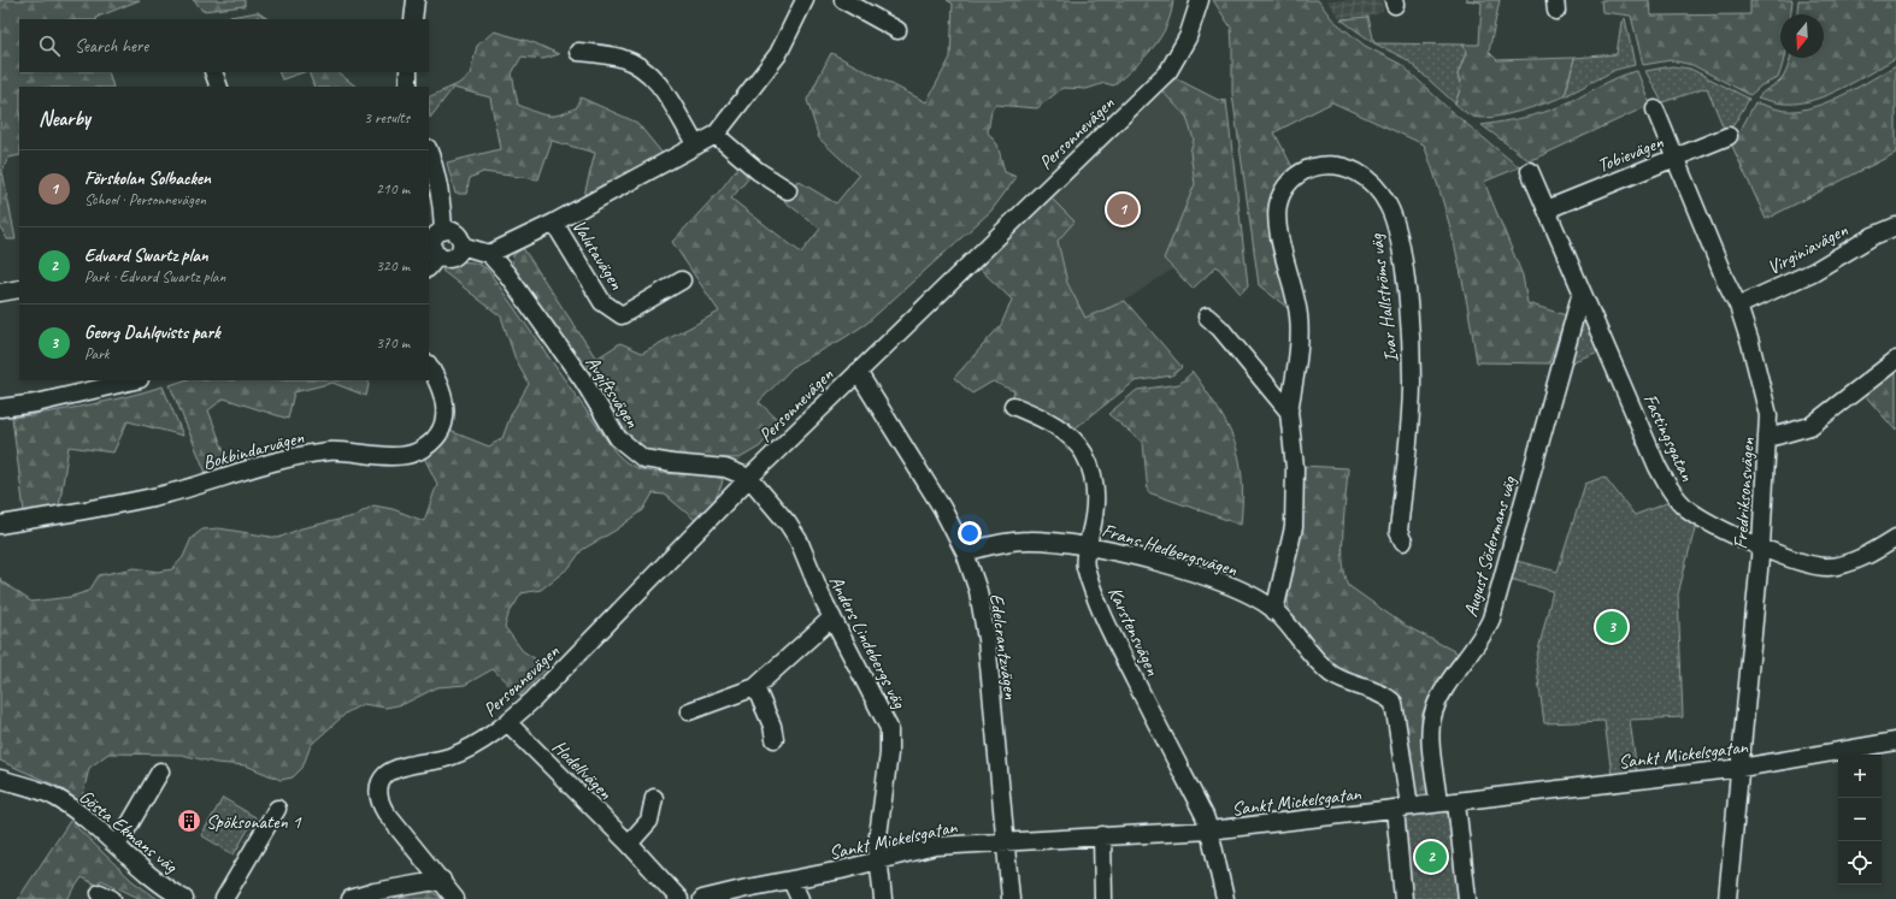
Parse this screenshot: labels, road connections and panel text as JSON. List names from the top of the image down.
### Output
{
  "streets": {
    "street": [
      "Personnevägen",
      "Tobievägen",
      "Virginiavägen",
      "Valutavägen",
      "Ivar Hallströms väg",
      "Avgiftsvägen",
      "Fastingsgatan",
      "Bokbindarvägen",
      "Fredriksonsvägen",
      "August Södermans väg",
      "Frans Hedbergsvägen",
      "Karstensvägen",
      "Anders Lindebergs väg",
      "Edelcrantzvägen",
      "Sankt Mickelsgatan",
      "Hodellvägen",
      "Gösta Ekmans väg"
    ]
  },
  "crossings": [
    ["Personnevägen", "Avgiftsvägen"],
    ["Personnevägen", "Anders Lindebergs väg"],
    ["Personnevägen", "Edelcrantzvägen"],
    ["Personnevägen", "Hodellvägen"],
    ["Tobievägen", "Fastingsgatan"],
    ["Tobievägen", "Fredriksonsvägen"],
    ["Virginiavägen", "Fredriksonsvägen"],
    ["Valutavägen", "Avgiftsvägen"],
    ["Ivar Hallströms väg", "Frans Hedbergsvägen"],
    ["Avgiftsvägen", "Anders Lindebergs väg"],
    ["Fastingsgatan", "Fredriksonsvägen"],
    ["Fastingsgatan", "August Södermans väg"],
    ["Fredriksonsvägen", "Sankt Mickelsgatan"],
    ["August Södermans väg", "Sankt Mickelsgatan"],
    ["Frans Hedbergsvägen", "Karstensvägen"],
    ["Frans Hedbergsvägen", "Edelcrantzvägen"],
    ["Frans Hedbergsvägen", "Sankt Mickelsgatan"],
    ["Karstensvägen", "Sankt Mickelsgatan"],
    ["Anders Lindebergs väg", "Sankt Mickelsgatan"],
    ["Edelcrantzvägen", "Sankt Mickelsgatan"]
  ],
  "places": {
    "building": ["Spöksonaten 1"]
  },
  "north": "bottom",
  "page": {
    "search": "Search here",
    "heading": ["Nearby", "3 results"],
    "list": [
      {
        "mark": "1",
        "name": "Förskolan Solbacken",
        "note": "School · Personnevägen",
        "value": "210 m"
      },
      {
        "mark": "2",
        "name": "Edvard Swartz plan",
        "note": "Park · Edvard Swartz plan",
        "value": "320 m"
      },
      {
        "mark": "3",
        "name": "Georg Dahlqvists park",
        "note": "Park",
        "value": "370 m"
      }
    ],
    "pins": ["1", "3", "2"],
    "map_buttons": ["+", "−"]
  }
}
